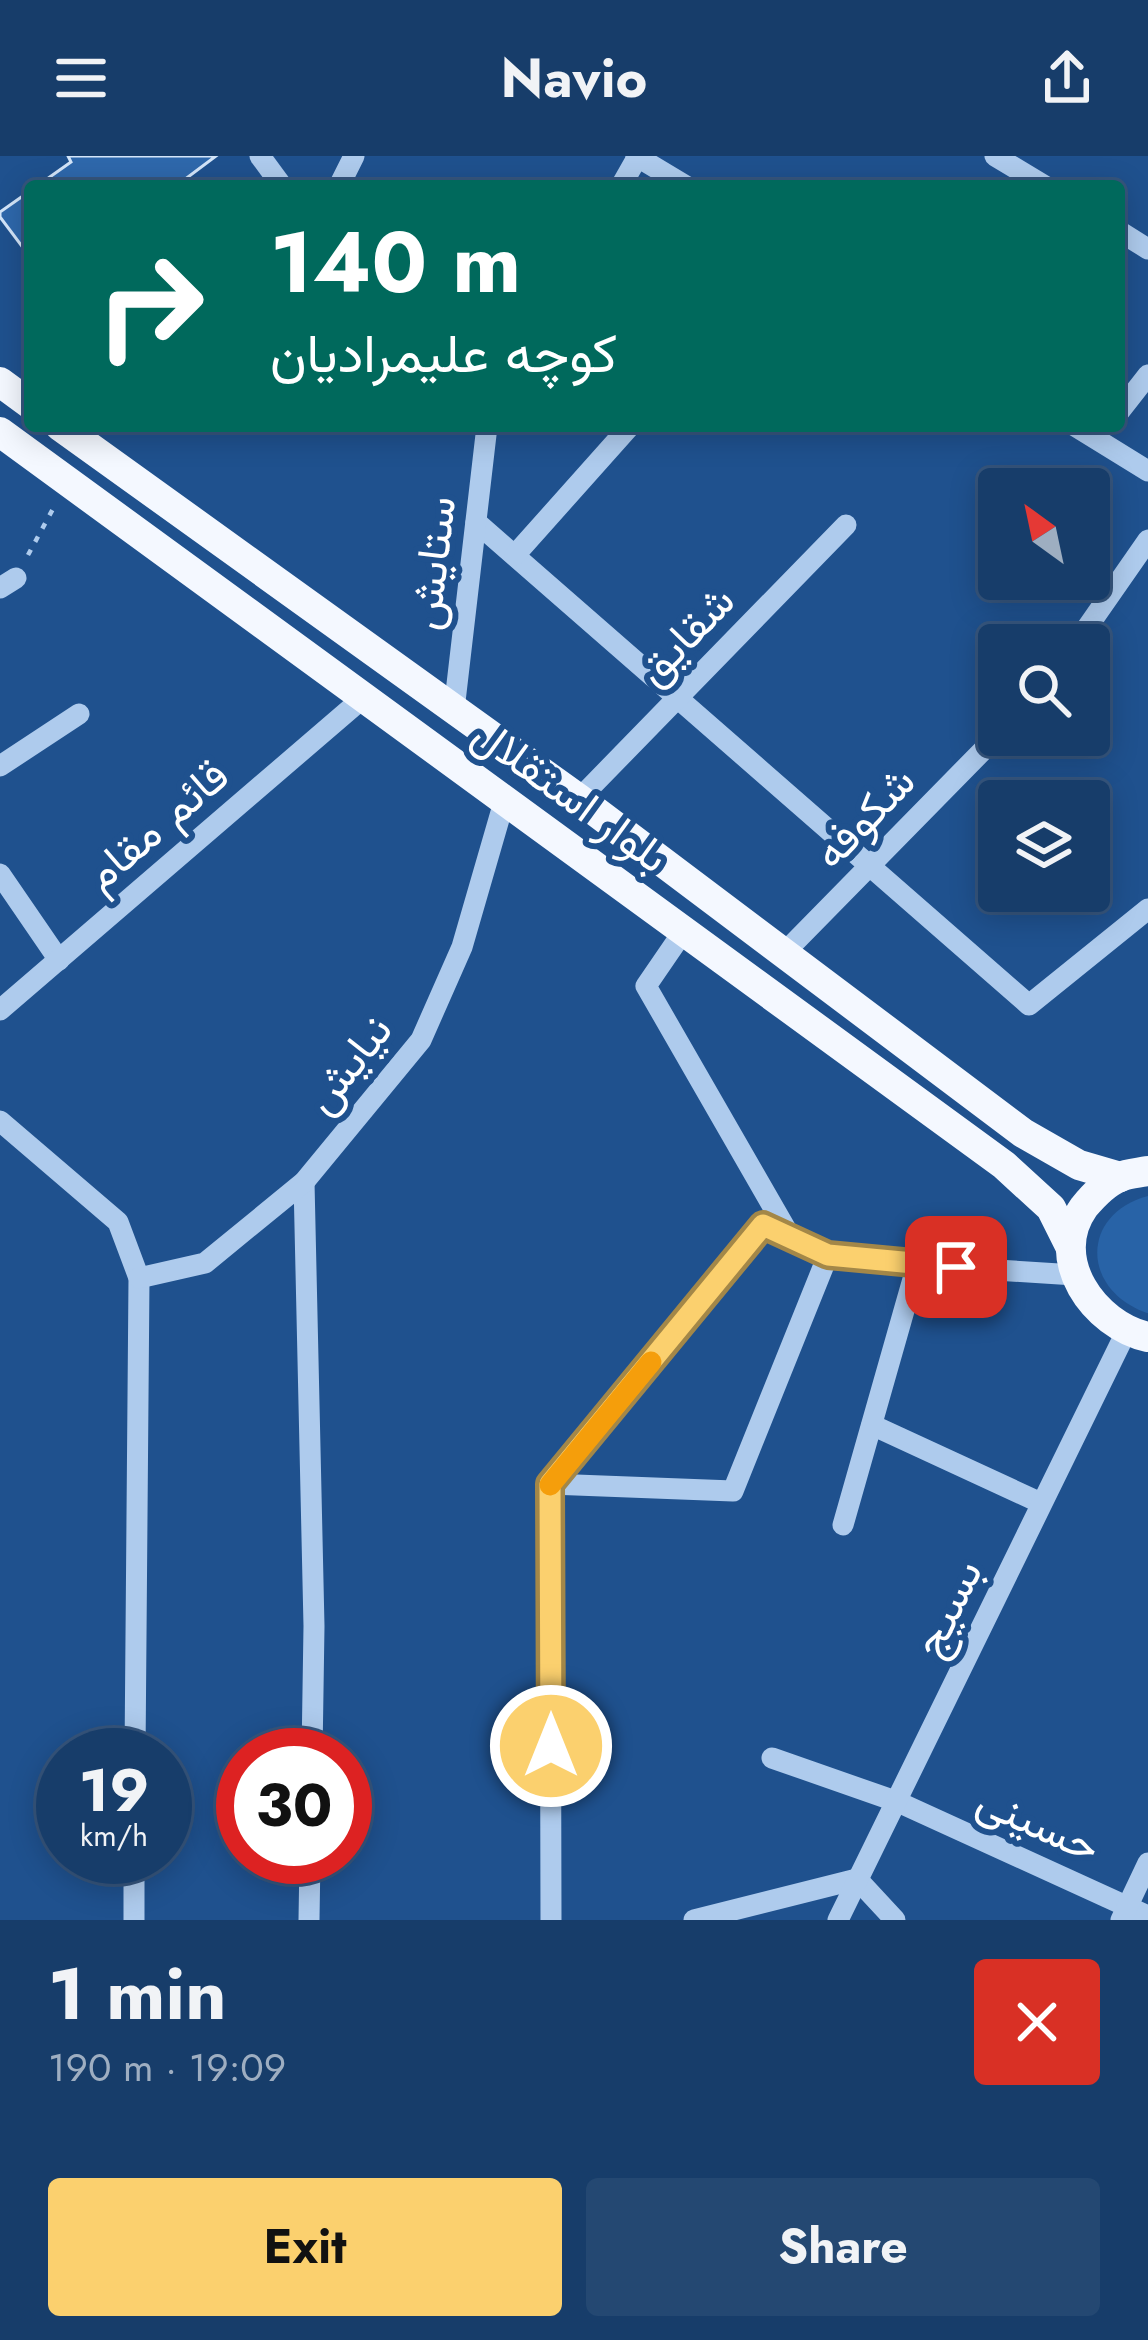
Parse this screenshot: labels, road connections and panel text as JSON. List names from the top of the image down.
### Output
{
  "streets": {
    "main road": ["بلوار استقلال"],
    "street": [
      "ستایش",
      "شقایق",
      "شکوفه",
      "قائم مقام",
      "نیایش",
      "بسیج",
      "حسینی"
    ]
  },
  "crossings": [
    ["ستایش", "بلوار استقلال"],
    ["شقایق", "بلوار استقلال"],
    ["بلوار استقلال", "شکوفه"],
    ["بلوار استقلال", "قائم مقام"],
    ["بلوار استقلال", "نیایش"],
    ["بلوار استقلال", "بسیج"],
    ["بسیج", "حسینی"]
  ],
  "north": "top left",
  "page": {
    "header": "Navio",
    "turn": ["140 m", "کوچه علیمرادیان"],
    "speed": "19 km/h",
    "limit": "30",
    "heading": ["1 min", "190 m · 19:09"],
    "buttons": ["Exit", "Share"]
  }
}
